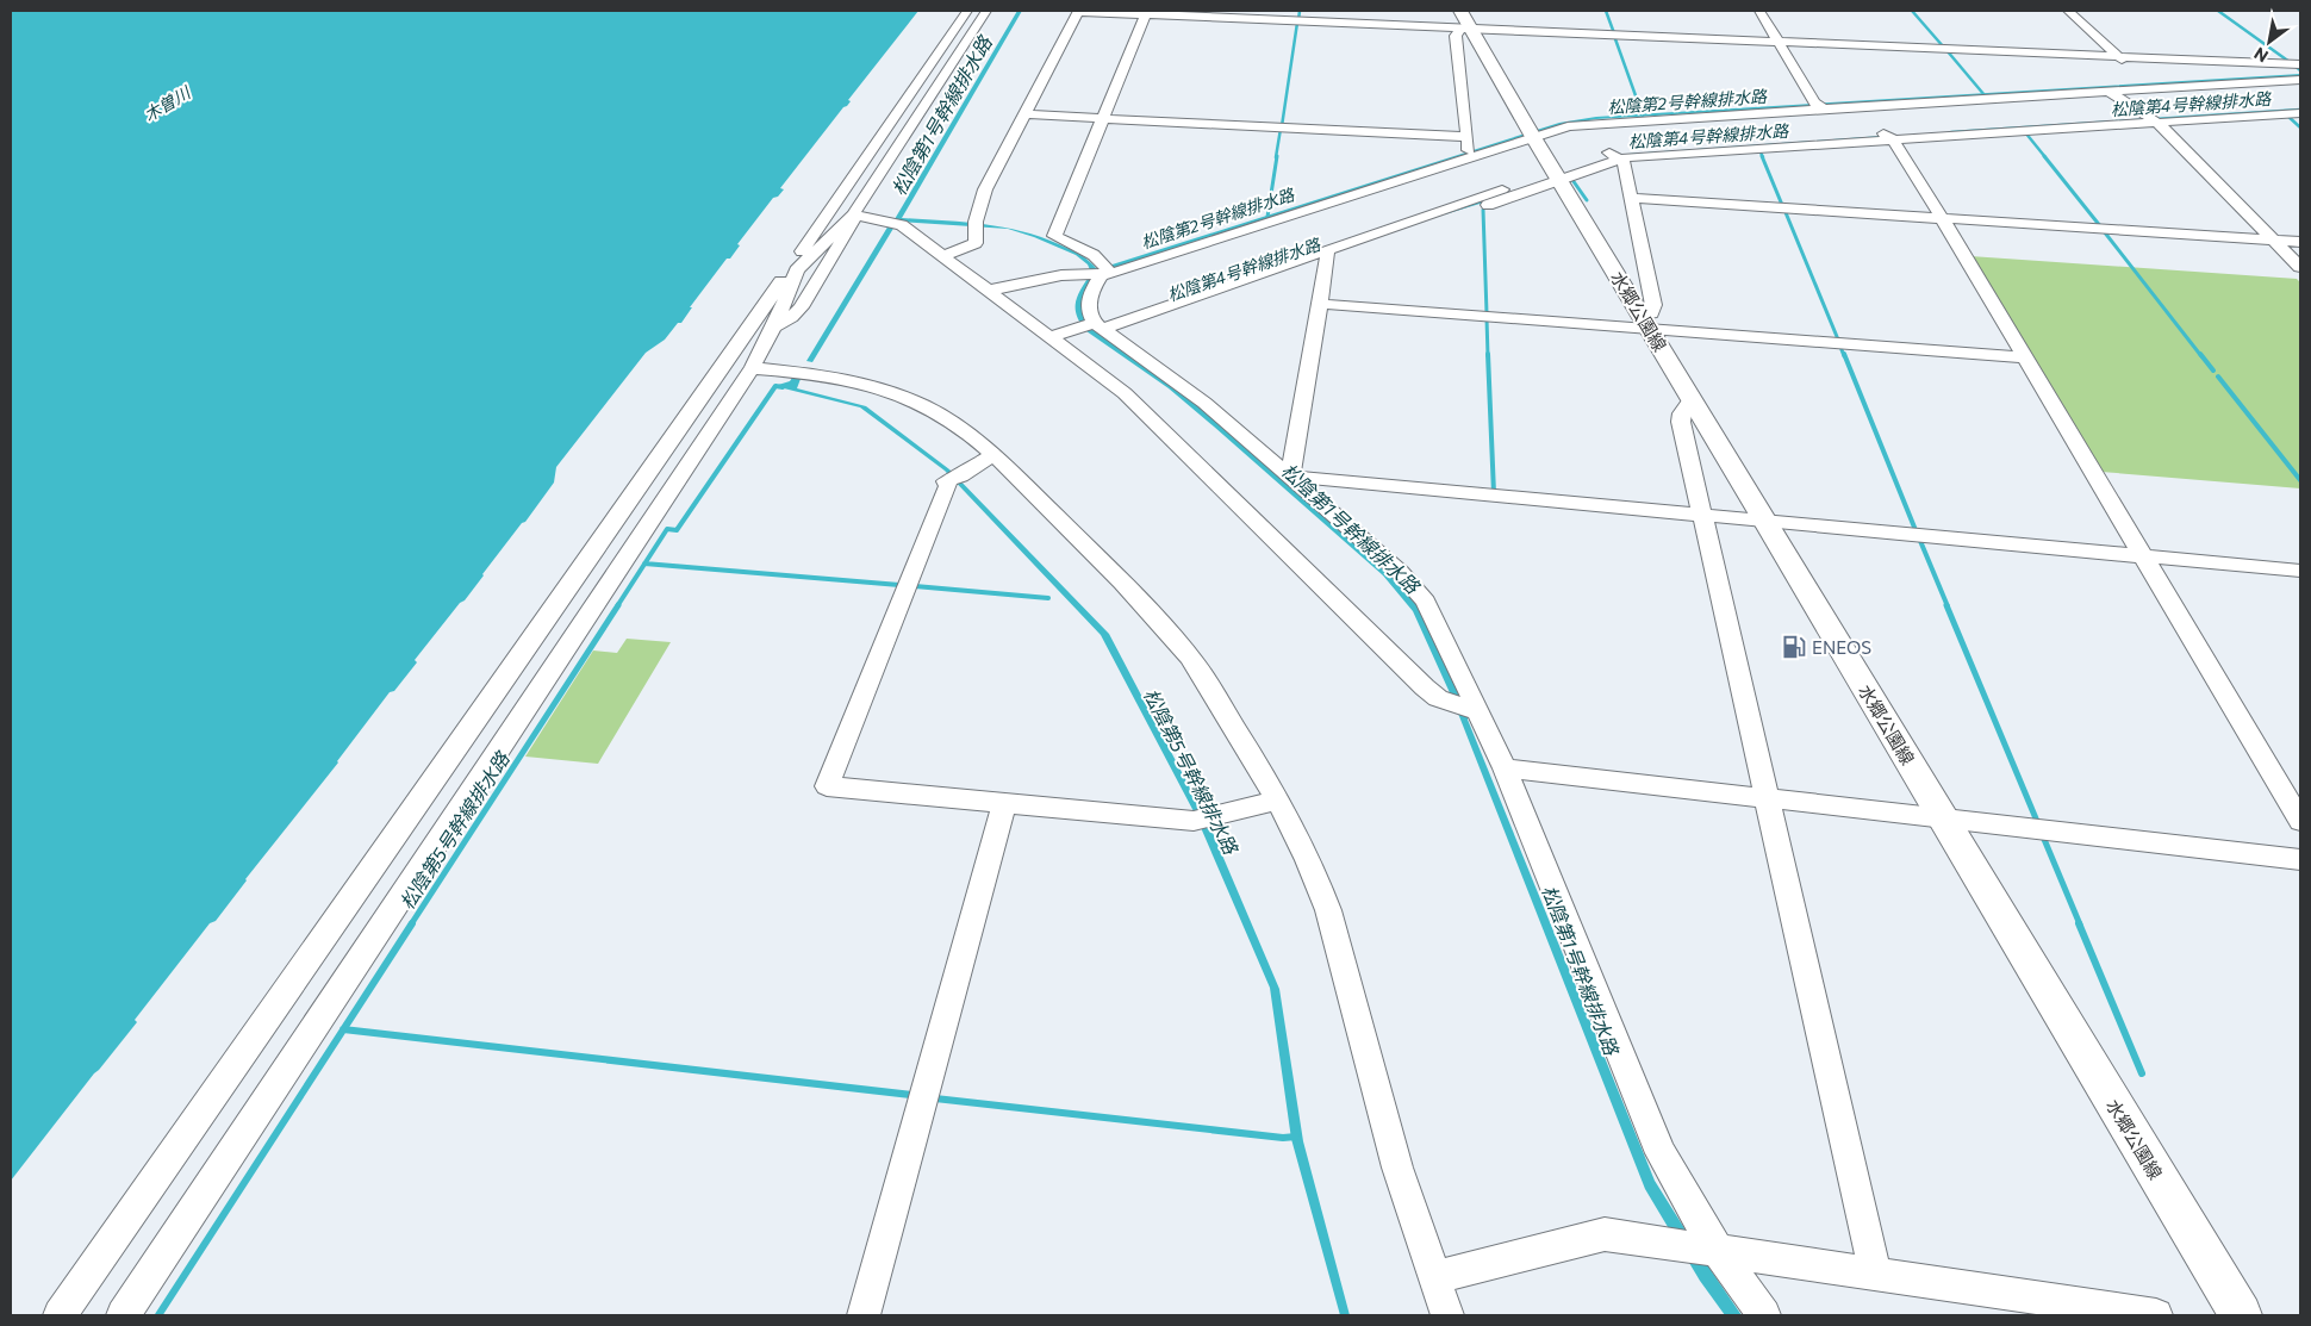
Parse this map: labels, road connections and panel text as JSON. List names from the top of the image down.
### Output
{
  "streets": {
    "main road": ["水郷公園線"]
  },
  "water": [
    "松陰第2号幹線排水路",
    "木曽川",
    "松陰第4号幹線排水路",
    "松陰第1号幹線排水路",
    "松陰第5号幹線排水路"
  ],
  "places": {
    "fuel station": ["ENEOS"]
  },
  "north": "bottom left"
}
